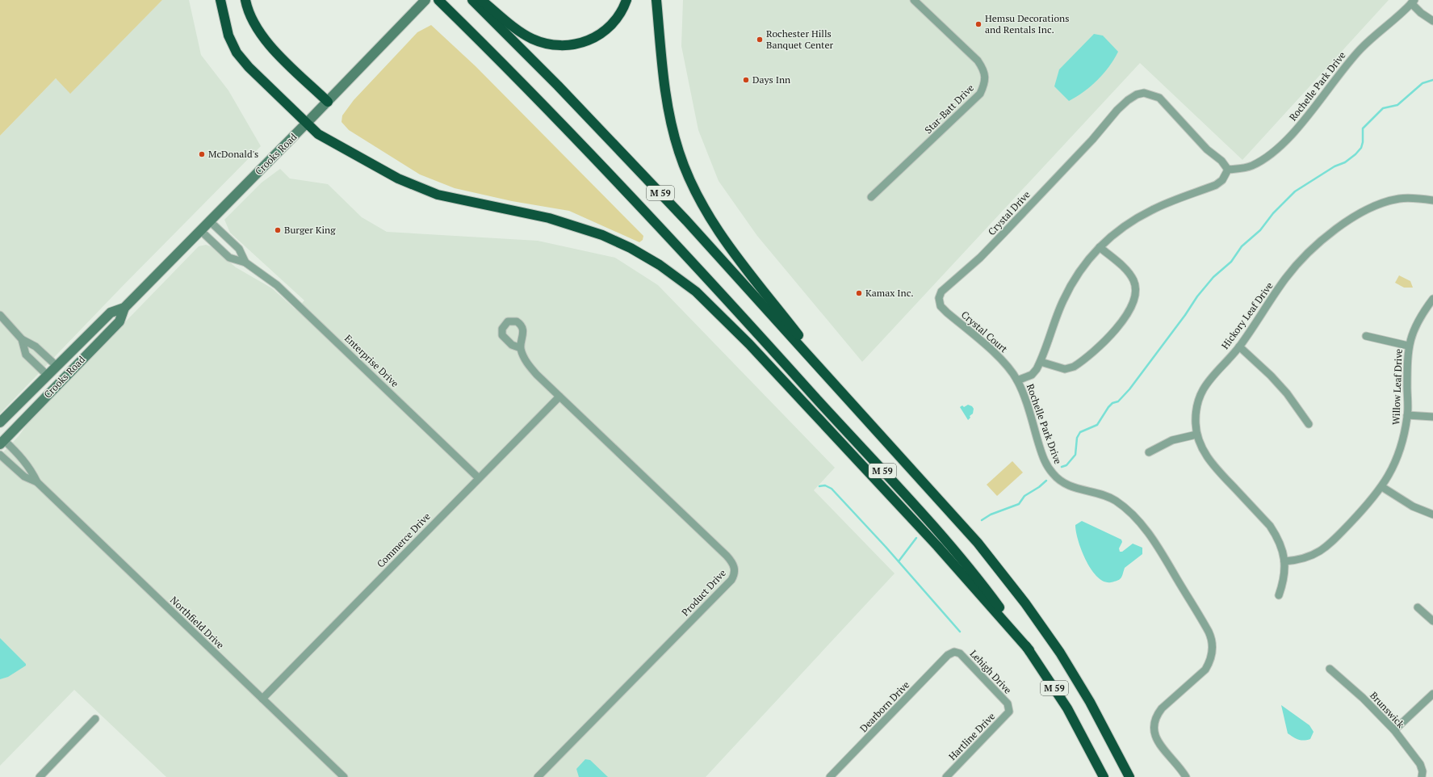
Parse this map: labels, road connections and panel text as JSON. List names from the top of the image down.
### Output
{
  "streets": {
    "highway": ["M 59"],
    "main road": ["Crooks Road"],
    "street": [
      "Rochelle Park Drive",
      "Star-Batt Drive",
      "Crystal Drive",
      "Hickory Leaf Drive",
      "Crystal Court",
      "Enterprise Drive",
      "Willow Leaf Drive",
      "Commerce Drive",
      "Product Drive",
      "Northfield Drive",
      "Lehigh Drive",
      "Dearborn Drive",
      "Brunswick",
      "Hartline Drive"
    ]
  },
  "crossings": [
    ["Rochelle Park Drive", "Crystal Drive"],
    ["Rochelle Park Drive", "Crystal Court"],
    ["Crooks Road", "Enterprise Drive"],
    ["Crooks Road", "Northfield Drive"],
    ["Crystal Drive", "Crystal Court"],
    ["Hickory Leaf Drive", "Willow Leaf Drive"],
    ["Enterprise Drive", "Commerce Drive"],
    ["Commerce Drive", "Product Drive"],
    ["Commerce Drive", "Northfield Drive"],
    ["Lehigh Drive", "Dearborn Drive"],
    ["Lehigh Drive", "Hartline Drive"]
  ],
  "places": [
    "Hemsu Decorations and Rentals Inc.",
    "Rochester Hills Banquet Center",
    "Days Inn",
    "McDonald's",
    "Burger King",
    "Kamax Inc."
  ]
}
